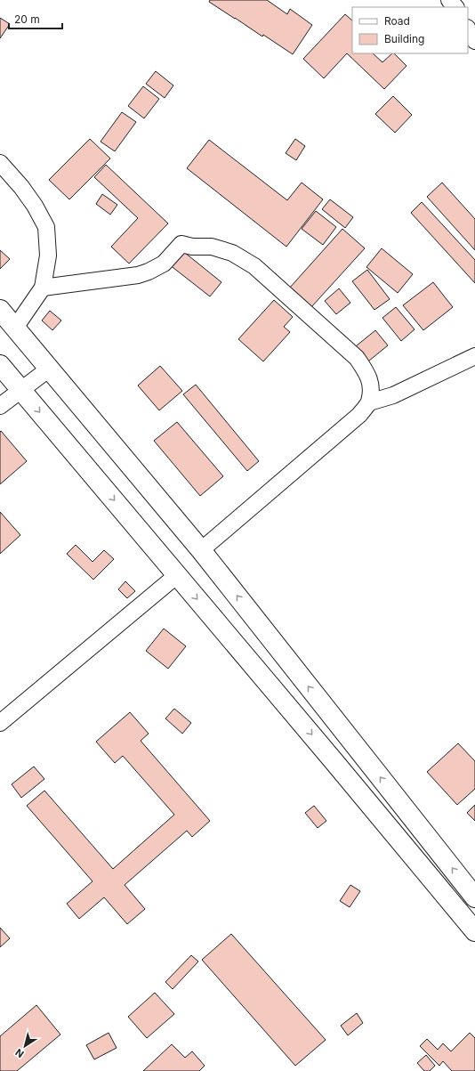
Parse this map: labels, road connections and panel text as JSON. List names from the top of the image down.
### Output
{
  "legend": ["Road", "Building"],
  "scale_bar": "20 m",
  "north": "bottom left"
}
